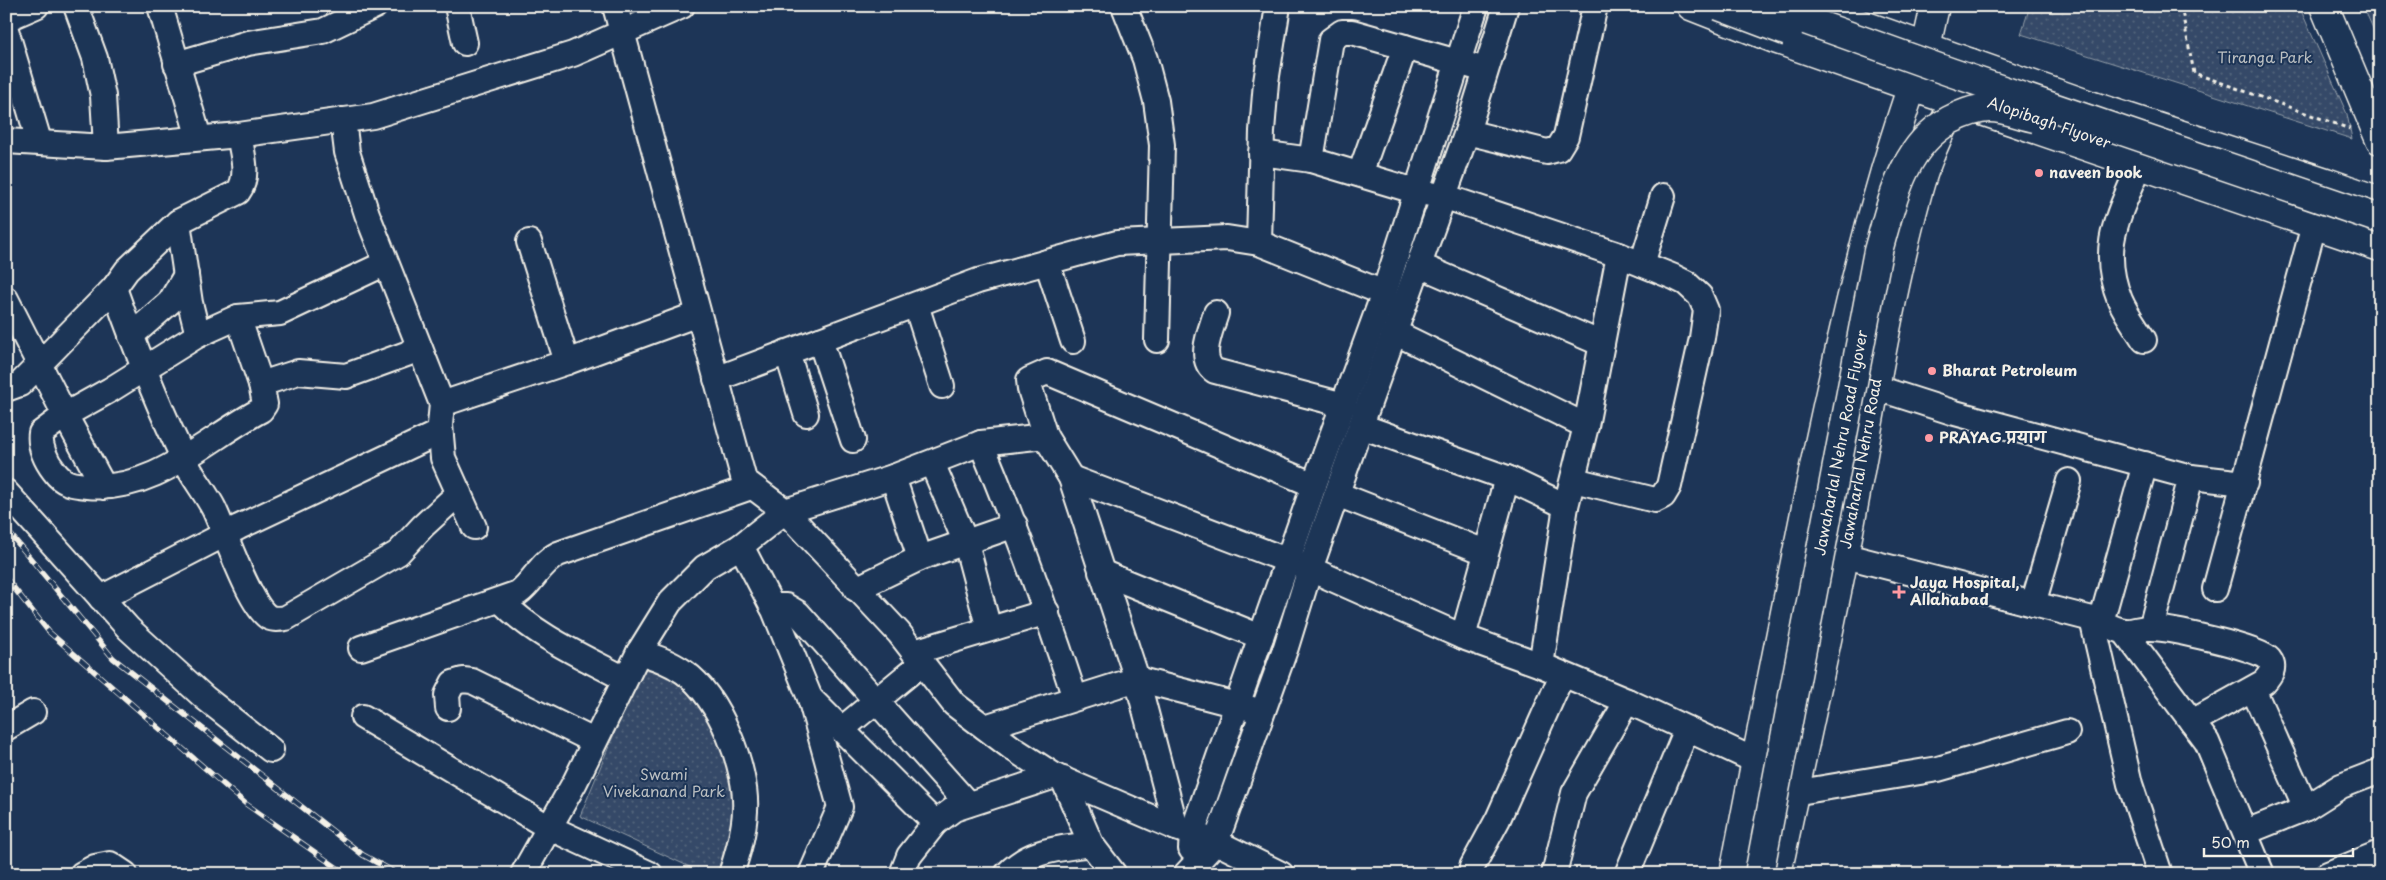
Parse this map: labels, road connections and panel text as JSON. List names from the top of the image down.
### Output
{
  "streets": {
    "main road": ["Alopibagh Flyover", "Jawaharlal Nehru Road Flyover", "Jawaharlal Nehru Road"]
  },
  "crossings": [
    ["Alopibagh Flyover", "Jawaharlal Nehru Road Flyover"]
  ],
  "parks": ["Tiranga Park", "Swami Vivekanand Park"],
  "places": {
    "other": ["naveen book", "Bharat Petroleum", "PRAYAG प्रयाग"],
    "health": ["Jaya Hospital, Allahabad"]
  },
  "scale_bar": "50 m"
}
